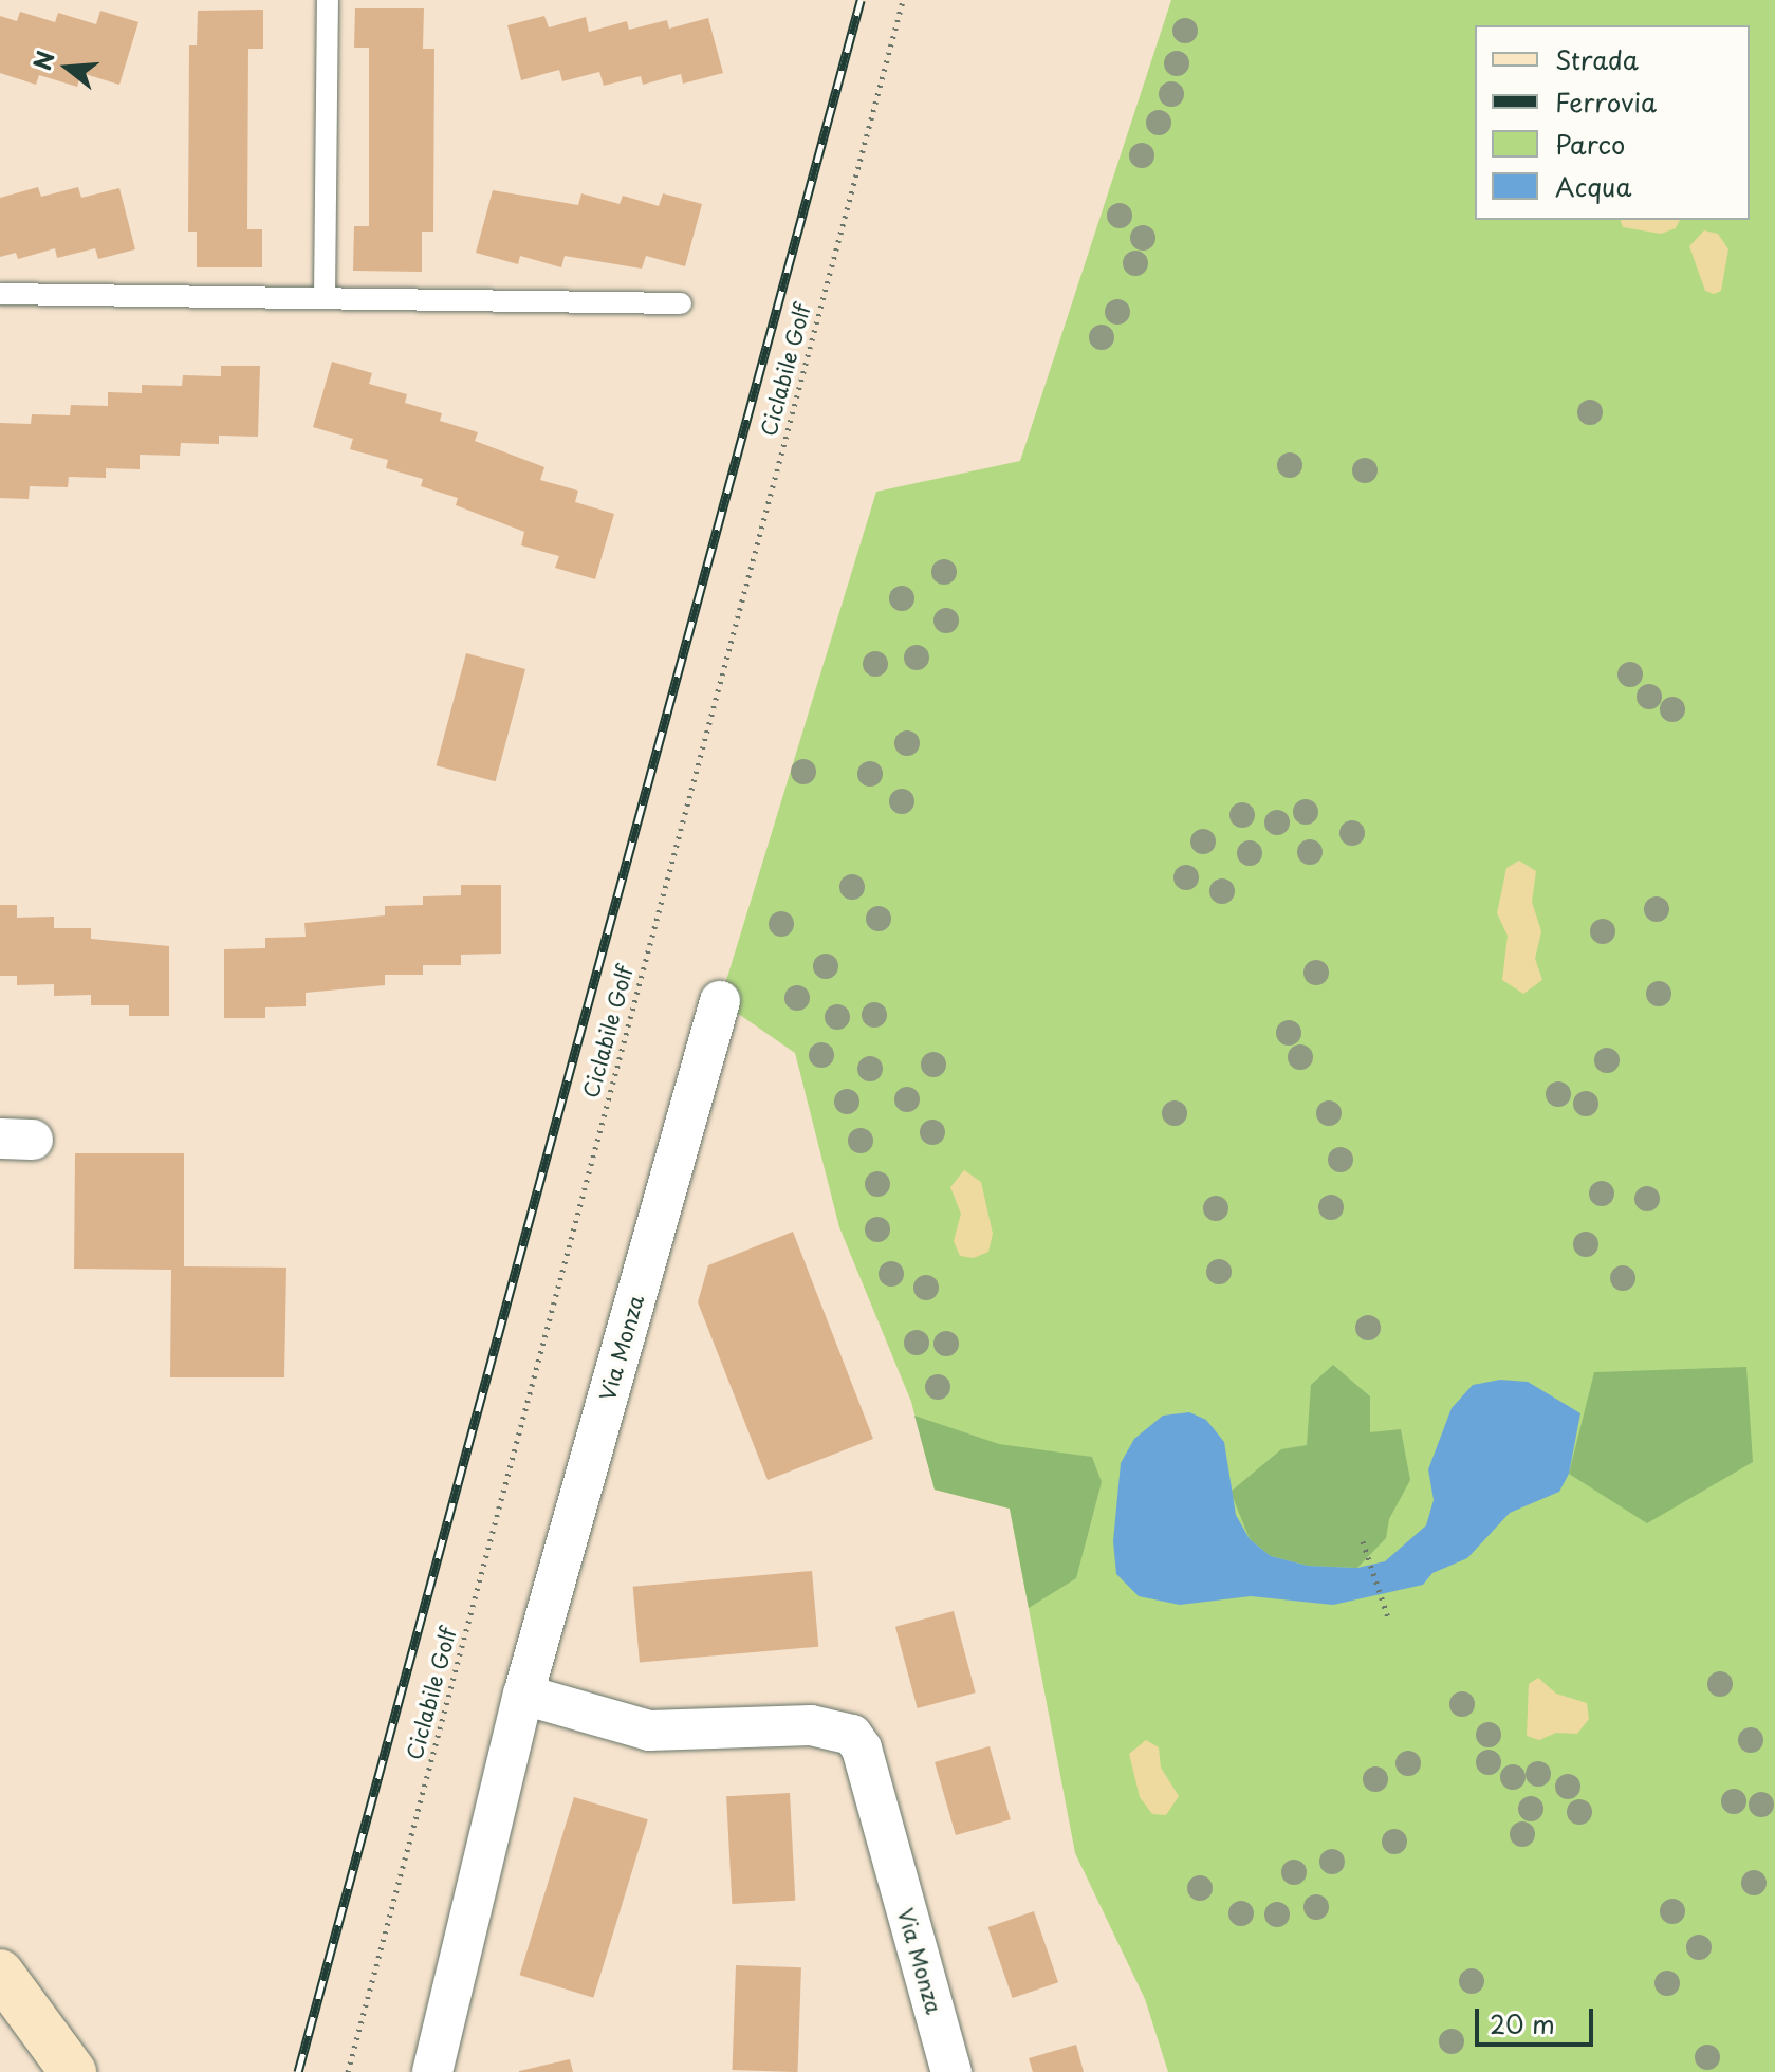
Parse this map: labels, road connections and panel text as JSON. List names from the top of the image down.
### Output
{
  "streets": {
    "street": ["Via Monza"],
    "path": ["Ciclabile Golf"]
  },
  "legend": [
    "Strada",
    "Ferrovia",
    "Parco",
    "Acqua"
  ],
  "scale_bar": "20 m",
  "north": "left"
}
